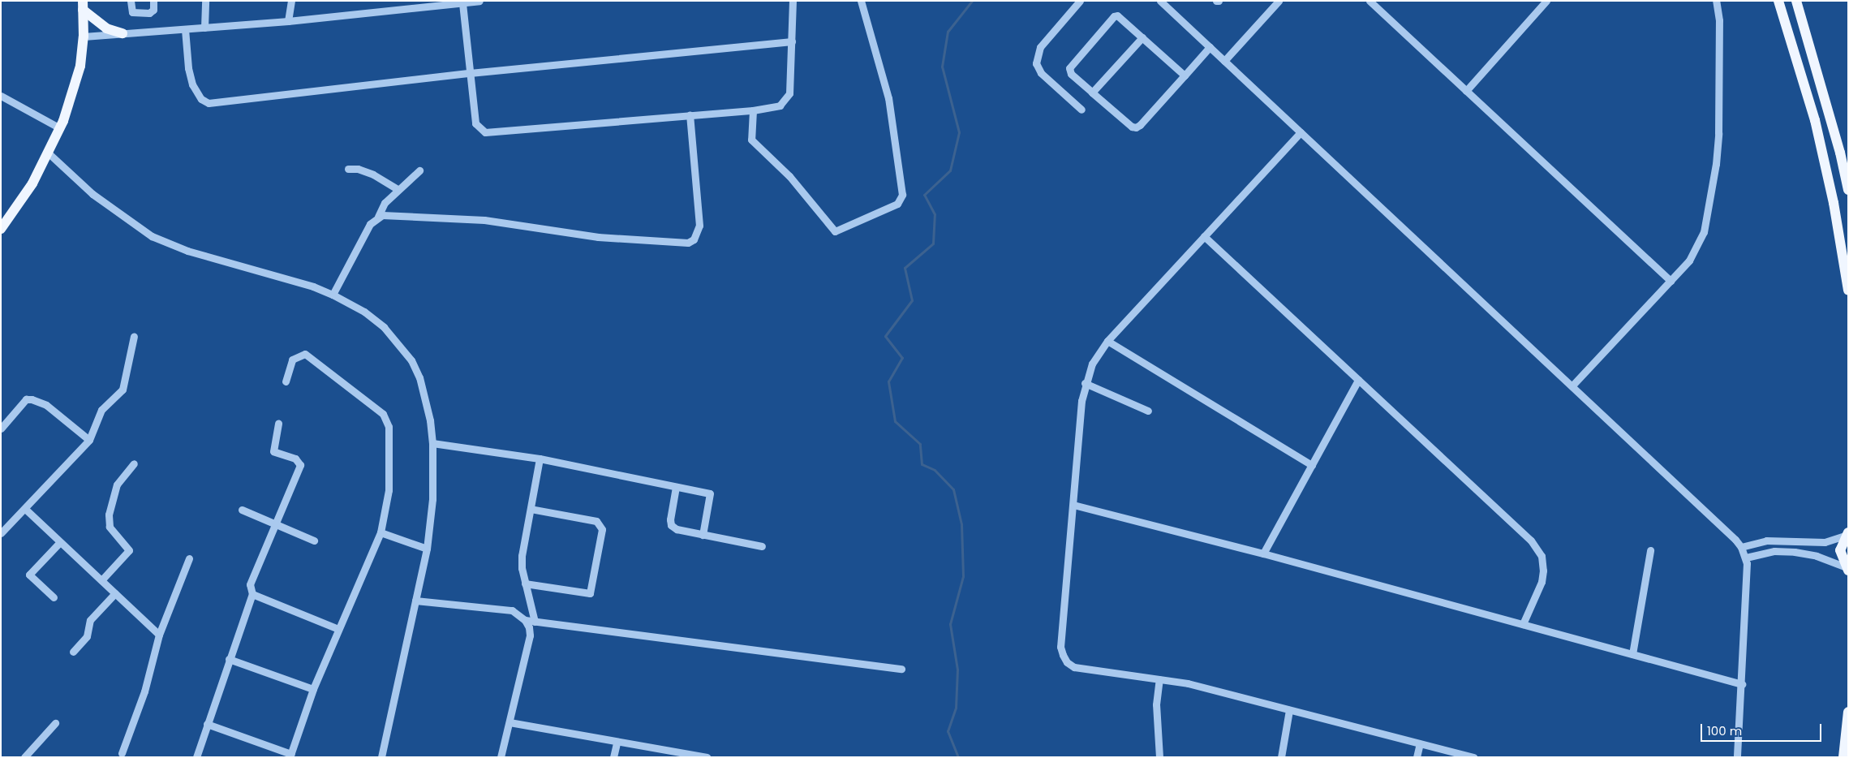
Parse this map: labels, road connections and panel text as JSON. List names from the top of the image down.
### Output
{
  "scale_bar": "100 m"
}
